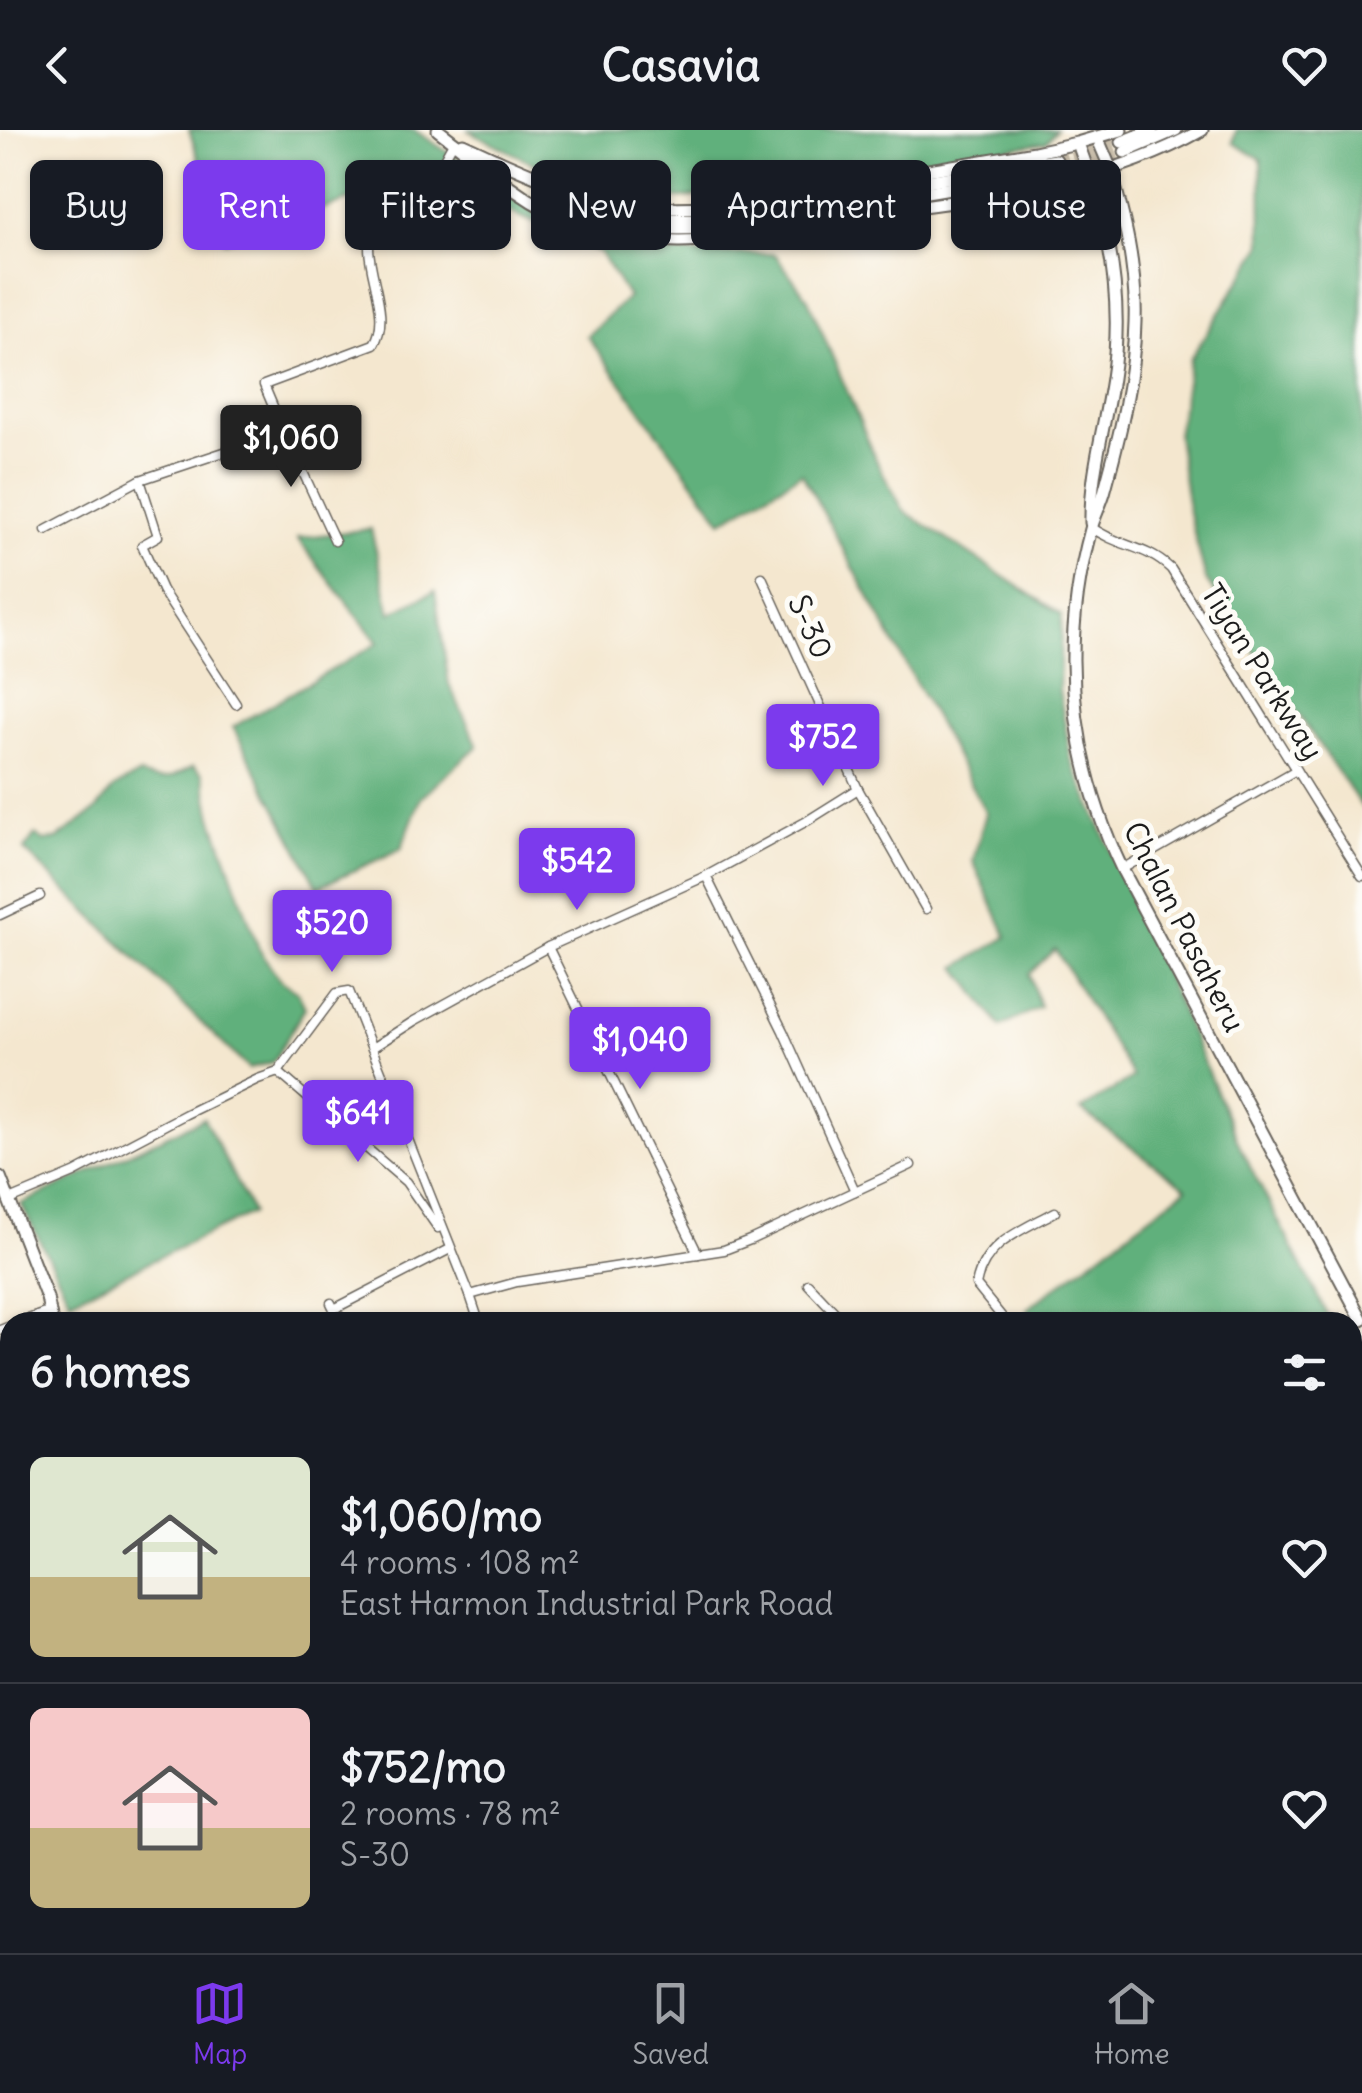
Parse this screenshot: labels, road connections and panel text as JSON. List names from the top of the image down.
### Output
{
  "streets": {
    "main road": ["Chalan Pasaheru"],
    "street": ["S-30", "Tiyan Parkway"]
  },
  "crossings": [
    ["Tiyan Parkway", "Chalan Pasaheru"]
  ],
  "page": {
    "header": "Casavia",
    "chip": [
      "Buy",
      "Rent",
      "Filters",
      "New",
      "Apartment",
      "House"
    ],
    "price": [
      "$1,060",
      "$752",
      "$542",
      "$520",
      "$1,040",
      "$641"
    ],
    "heading": "6 homes",
    "list": [
      {
        "name": "$1,060/mo",
        "note": "4 rooms · 108 m² · East Harmon Industrial Park Road"
      },
      {
        "name": "$752/mo",
        "note": "2 rooms · 78 m² · S-30"
      }
    ],
    "tabs": ["Map", "Saved", "Home"]
  }
}
